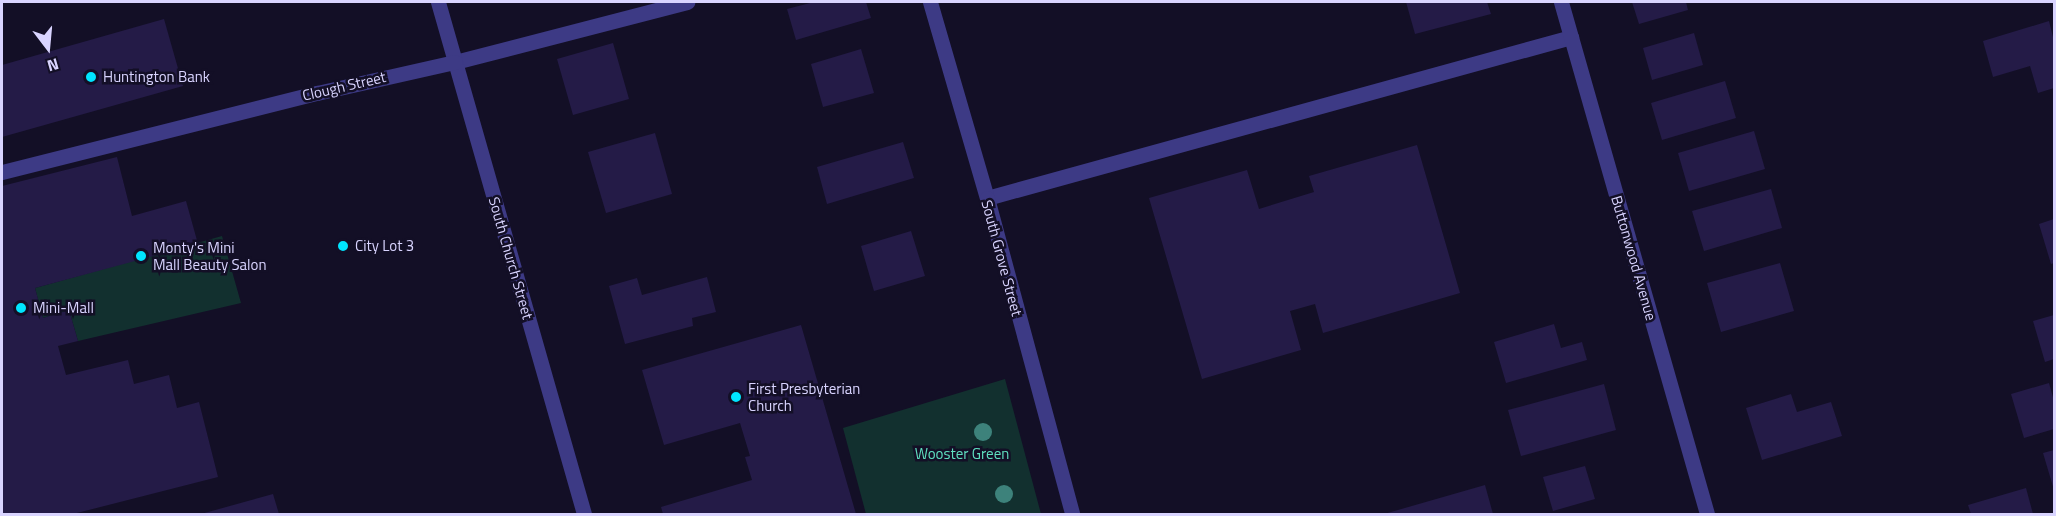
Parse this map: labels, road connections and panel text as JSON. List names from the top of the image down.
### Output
{
  "streets": {
    "street": [
      "Clough Street",
      "South Church Street",
      "South Grove Street",
      "Buttonwood Avenue"
    ]
  },
  "crossings": [
    ["Clough Street", "South Church Street"]
  ],
  "parks": ["Wooster Green"],
  "places": [
    "Huntington Bank",
    "City Lot 3",
    "Monty's Mini Mall Beauty Salon",
    "Mini-Mall",
    "First Presbyterian Church"
  ],
  "north": "bottom"
}
